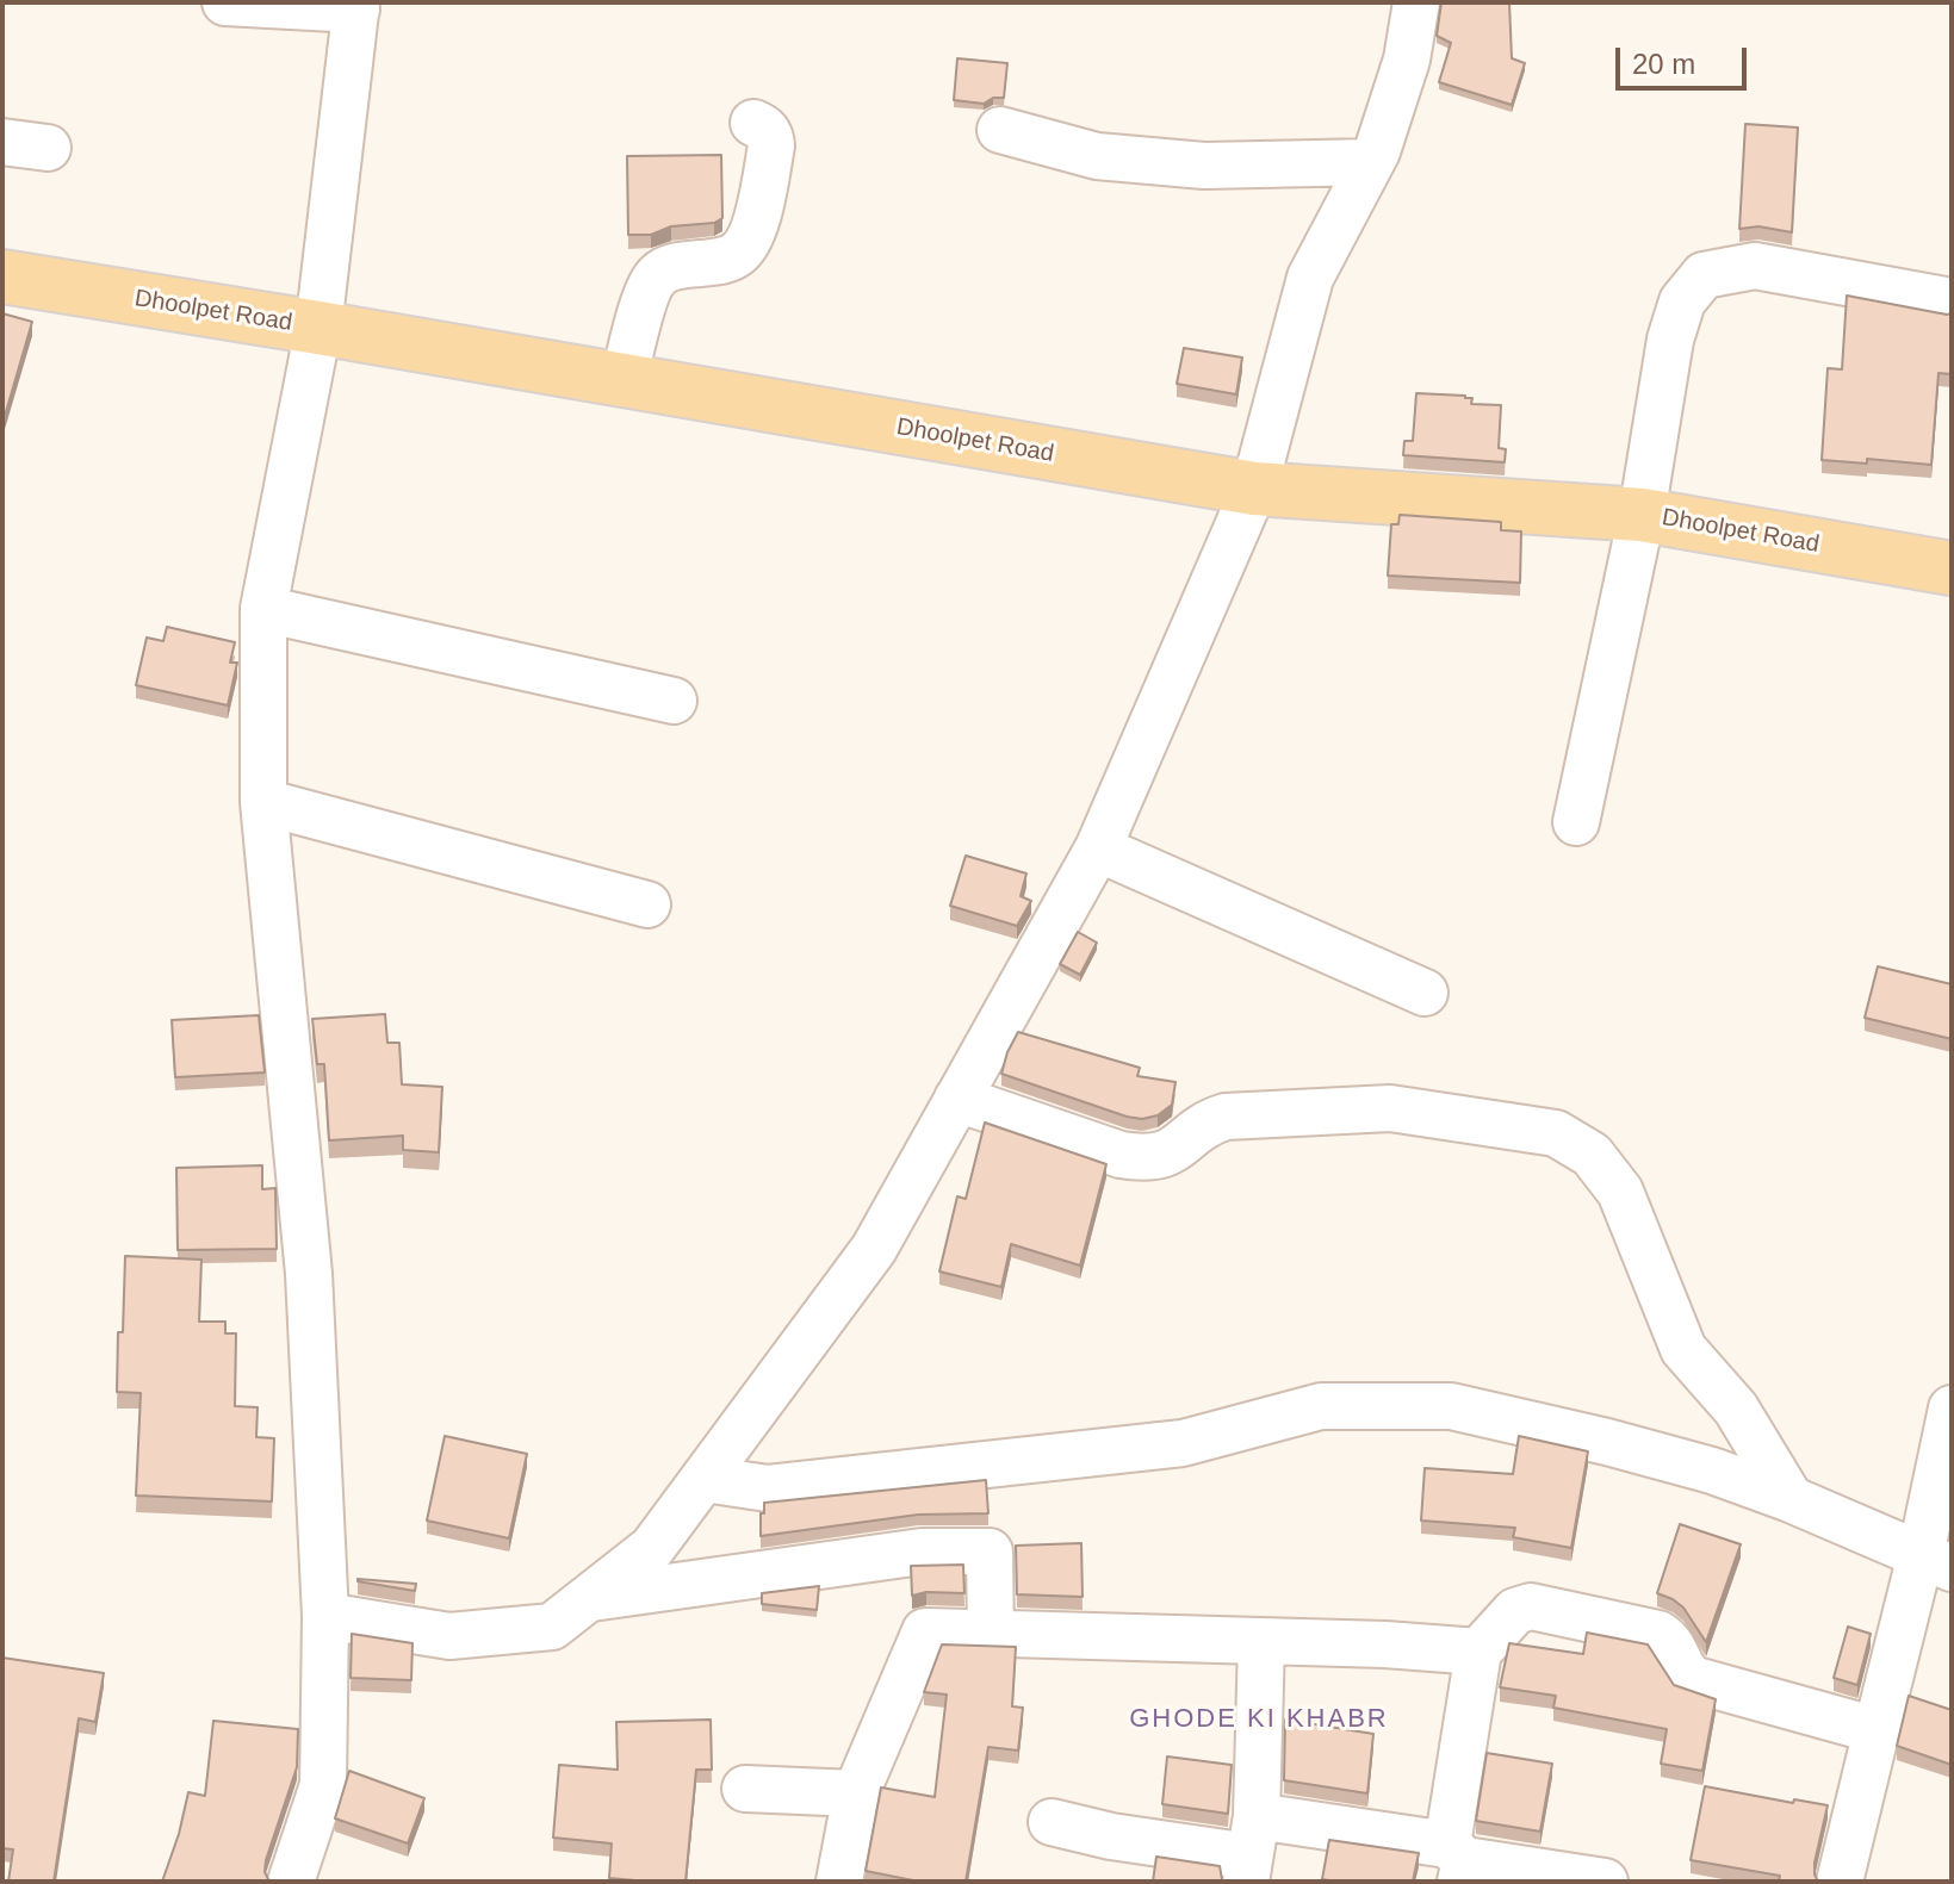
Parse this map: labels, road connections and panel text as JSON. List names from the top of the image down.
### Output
{
  "streets": {
    "main road": ["Dhoolpet Road"]
  },
  "districts": ["GHODE KI KHABR"],
  "scale_bar": "20 m"
}
